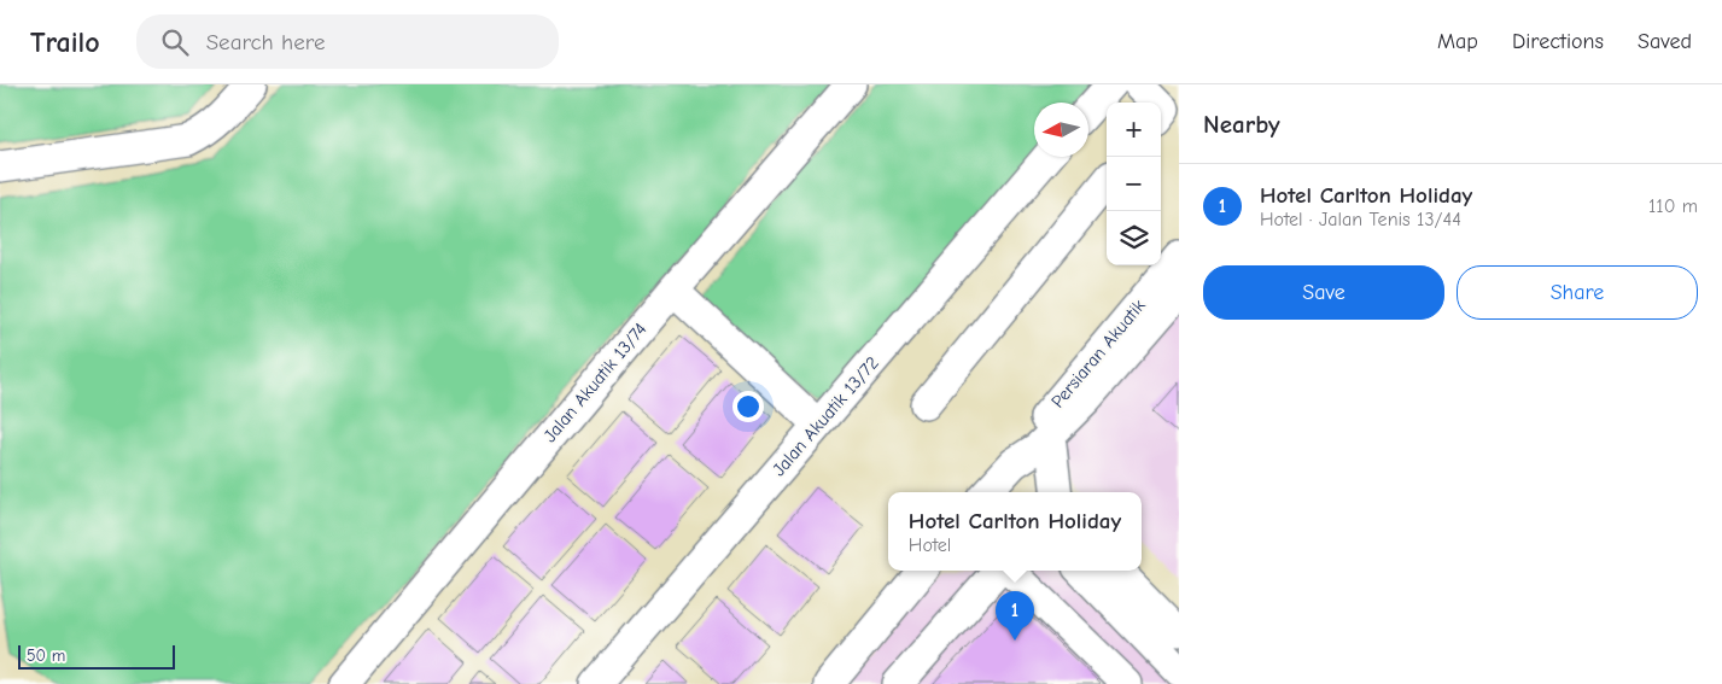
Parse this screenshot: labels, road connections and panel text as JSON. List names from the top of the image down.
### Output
{
  "streets": {
    "street": ["Persiaran Akuatik", "Jalan Akuatik 13/74", "Jalan Akuatik 13/72"]
  },
  "scale_bar": "50 m",
  "north": "left",
  "page": {
    "header": "Trailo",
    "search": "Search here",
    "nav": ["Map", "Directions", "Saved"],
    "heading": "Nearby",
    "map_buttons": ["+", "−"],
    "list": [
      {
        "mark": "1",
        "name": "Hotel Carlton Holiday",
        "note": "Hotel · Jalan Tenis 13/44",
        "value": "110 m"
      }
    ],
    "buttons": ["Save", "Share"],
    "popup": ["Hotel Carlton Holiday", "Hotel"],
    "pins": "1",
    "scale": "50 m"
  }
}
